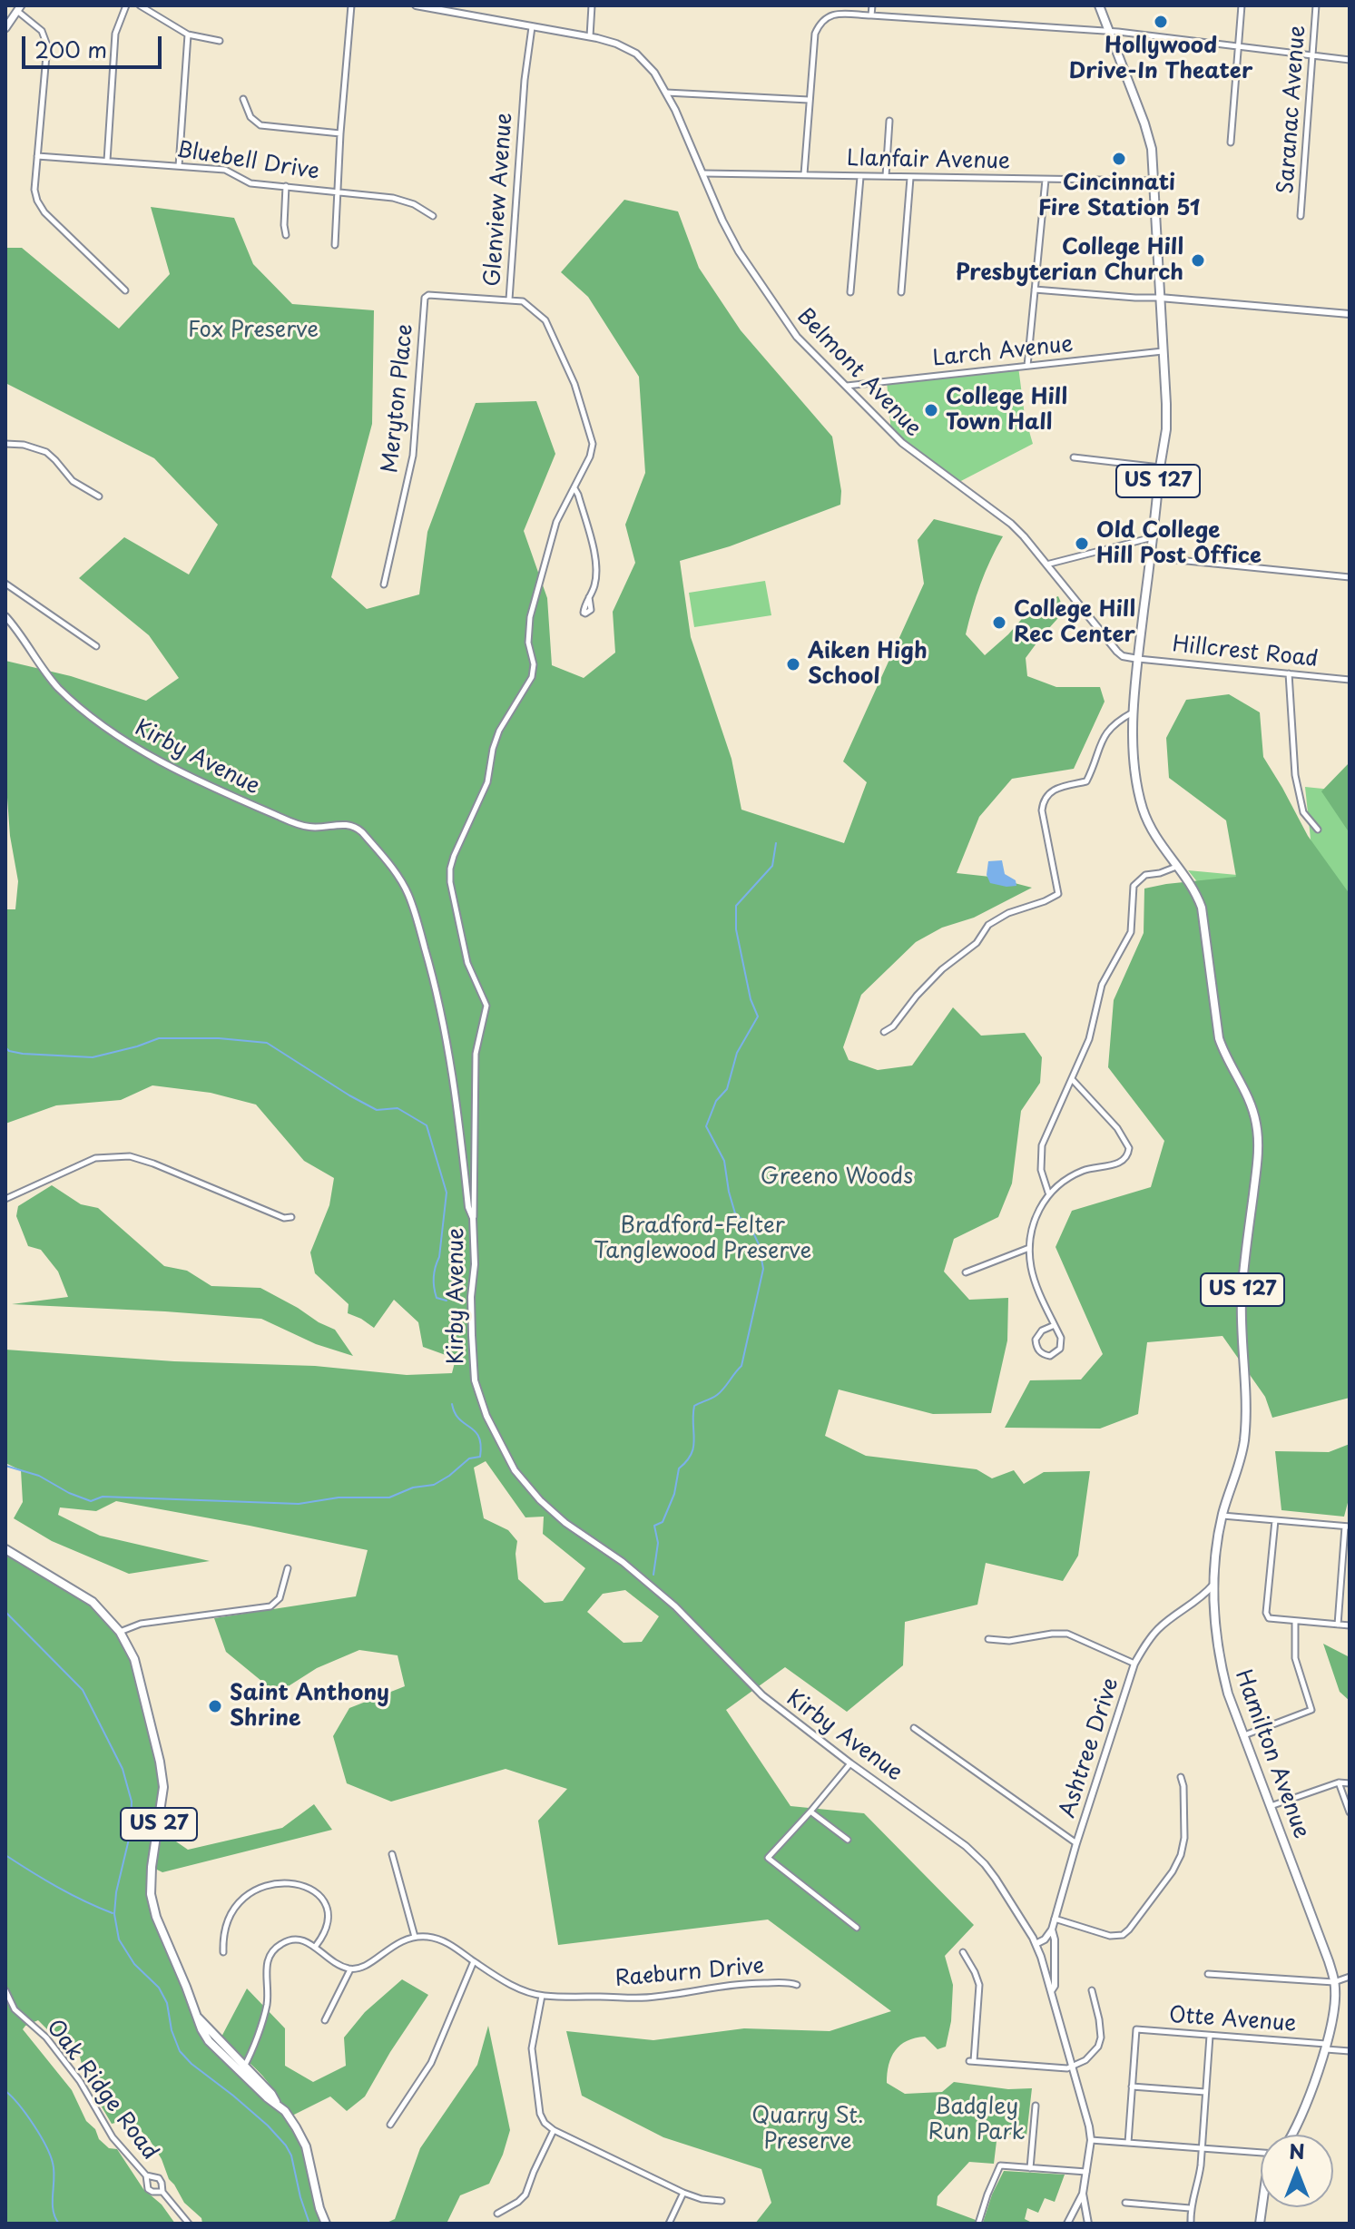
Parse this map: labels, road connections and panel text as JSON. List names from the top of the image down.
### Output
{
  "streets": {
    "main road": ["US 127", "Hamilton Avenue", "US 27"],
    "street": [
      "Saranac Avenue",
      "Llanfair Avenue",
      "Bluebell Drive",
      "Glenview Avenue",
      "Larch Avenue",
      "Belmont Avenue",
      "Meryton Place",
      "Hillcrest Road",
      "Kirby Avenue",
      "Ashtree Drive",
      "Raeburn Drive",
      "Otte Avenue",
      "Oak Ridge Road"
    ]
  },
  "crossings": [
    ["Llanfair Avenue", "Belmont Avenue"],
    ["Llanfair Avenue", "Hamilton Avenue"],
    ["Glenview Avenue", "Belmont Avenue"],
    ["Glenview Avenue", "Meryton Place"],
    ["Glenview Avenue", "Kirby Avenue"],
    ["Larch Avenue", "Belmont Avenue"],
    ["Larch Avenue", "Hamilton Avenue"],
    ["Belmont Avenue", "Hillcrest Road"],
    ["Belmont Avenue", "Hamilton Avenue"],
    ["Hillcrest Road", "Hamilton Avenue"],
    ["Kirby Avenue", "Ashtree Drive"],
    ["Ashtree Drive", "Hamilton Avenue"],
    ["Hamilton Avenue", "Otte Avenue"]
  ],
  "parks": [
    "Fox Preserve",
    "Greeno Woods",
    "Bradford-Felter Tanglewood Preserve",
    "Badgley Run Park",
    "Quarry St. Preserve"
  ],
  "places": [
    "Hollywood Drive-In Theater",
    "Cincinnati Fire Station 51",
    "College Hill Presbyterian Church",
    "College Hill Town Hall",
    "Old College Hill Post Office",
    "College Hill Rec Center",
    "Aiken High School",
    "Saint Anthony Shrine"
  ],
  "scale_bar": "200 m",
  "north": "top"
}
